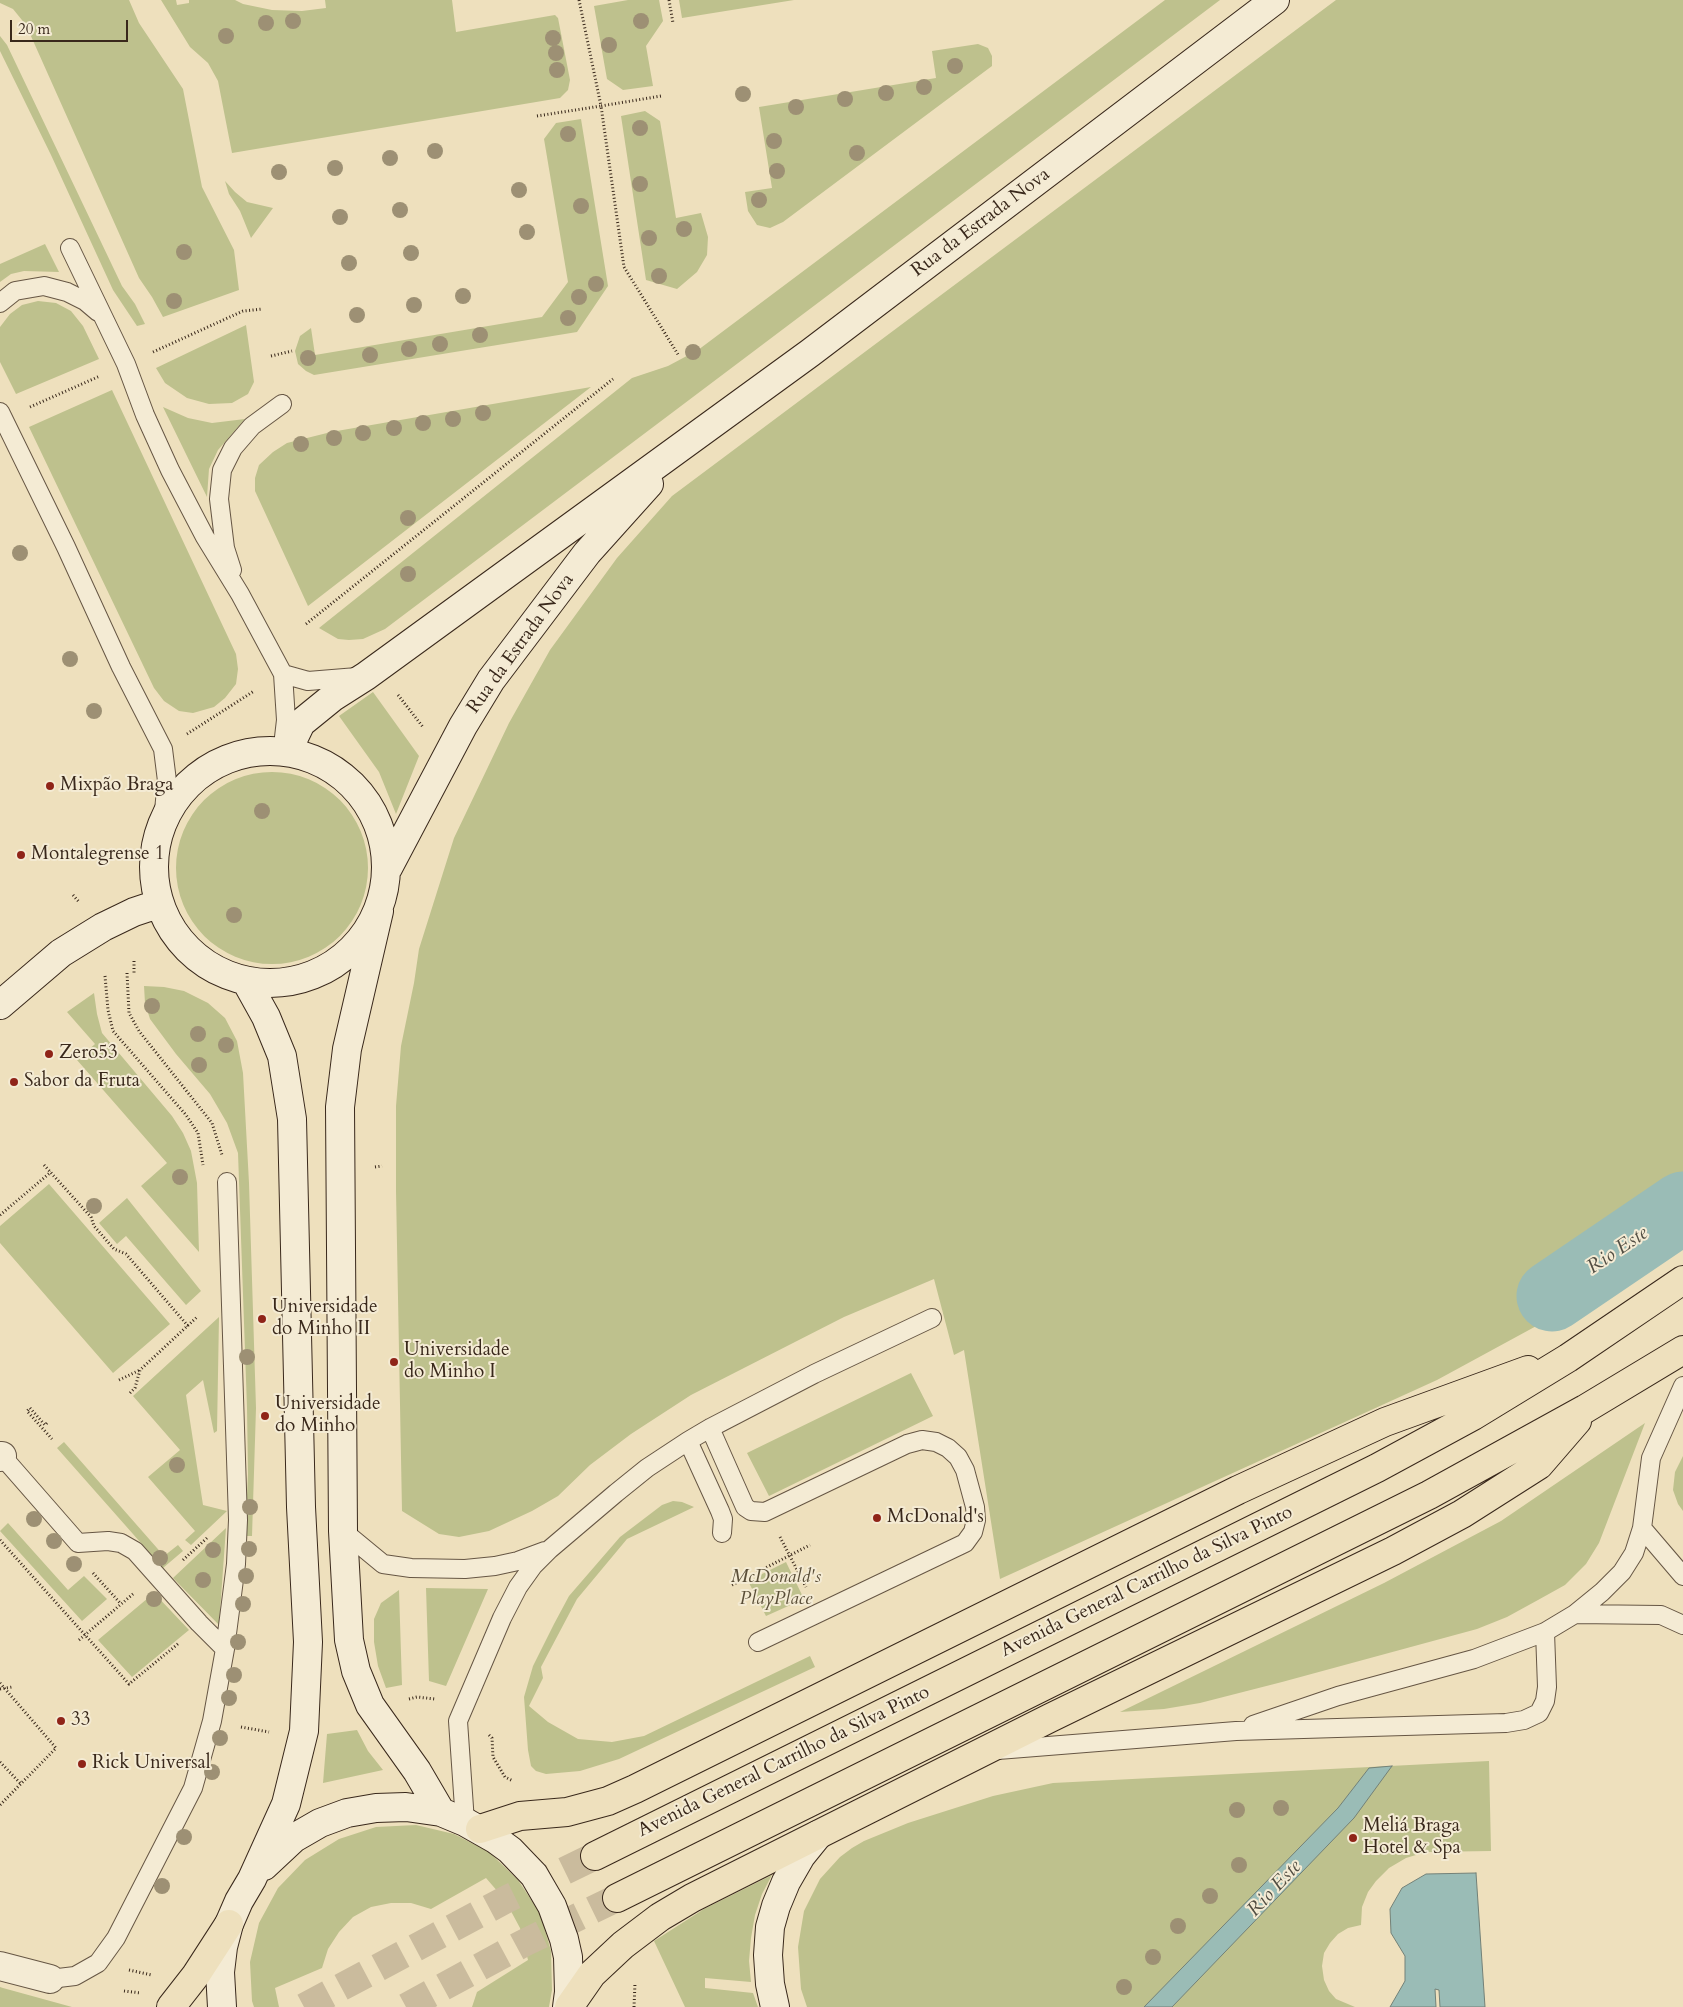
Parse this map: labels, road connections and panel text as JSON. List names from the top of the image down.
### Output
{
  "streets": {
    "main road": ["Rua da Estrada Nova", "Avenida General Carrilho da Silva Pinto"]
  },
  "water": ["Rio Este"],
  "parks": ["McDonald's PlayPlace"],
  "places": [
    "Mixpão Braga",
    "Montalegrense 1",
    "Zero53",
    "Sabor da Fruta",
    "Universidade do Minho II",
    "Universidade do Minho I",
    "Universidade do Minho",
    "McDonald's",
    "33",
    "Rick Universal",
    "Meliá Braga Hotel & Spa"
  ],
  "scale_bar": "20 m"
}
